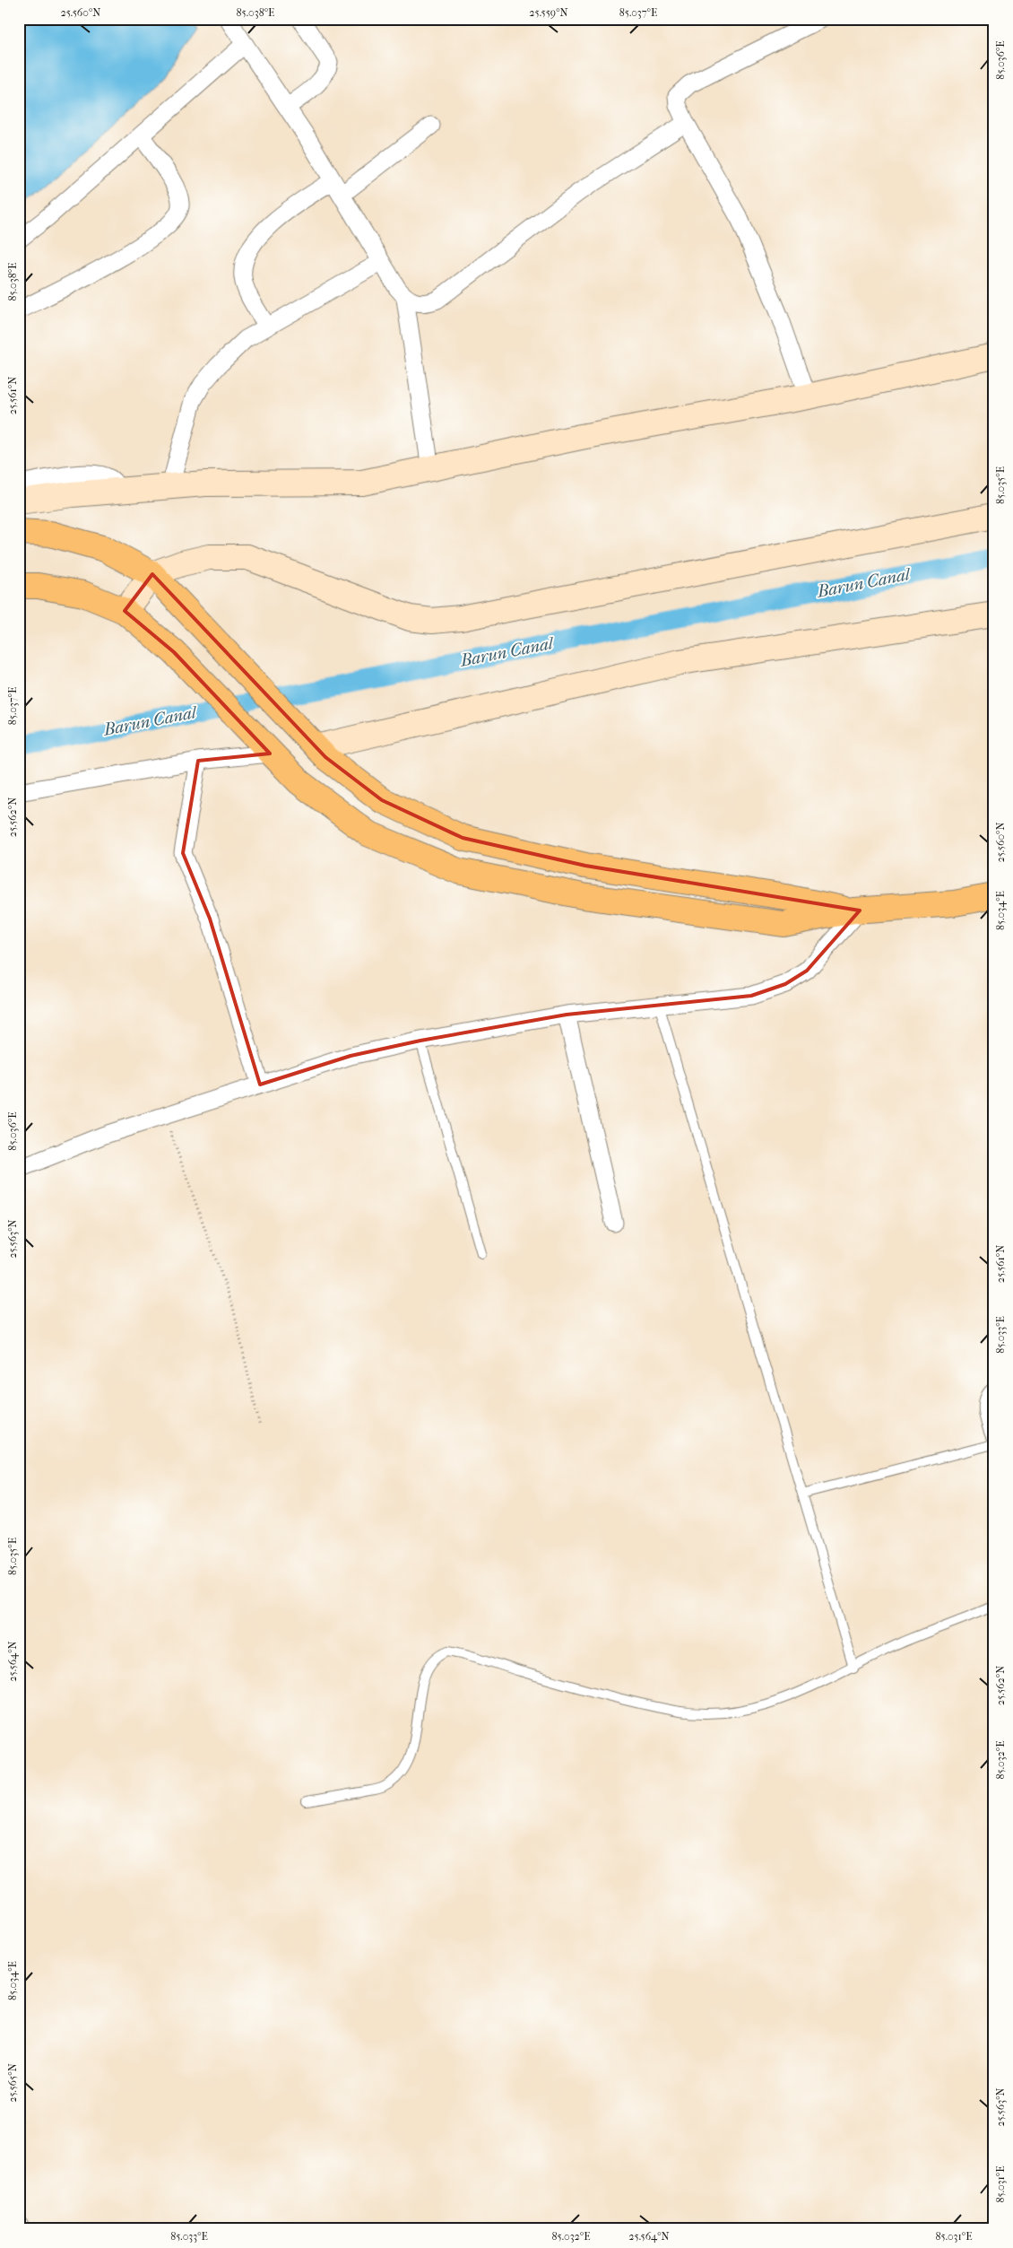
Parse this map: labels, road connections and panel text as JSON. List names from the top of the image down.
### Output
{
  "water": ["Barun Canal"],
  "coordinates": [
    "25.560°N",
    "85.038°E",
    "25.559°N",
    "85.037°E",
    "85.036°E",
    "25.561°N",
    "85.035°E",
    "25.562°N",
    "85.034°E",
    "25.563°N",
    "85.033°E",
    "25.564°N",
    "85.032°E",
    "25.565°N",
    "85.031°E"
  ]
}
